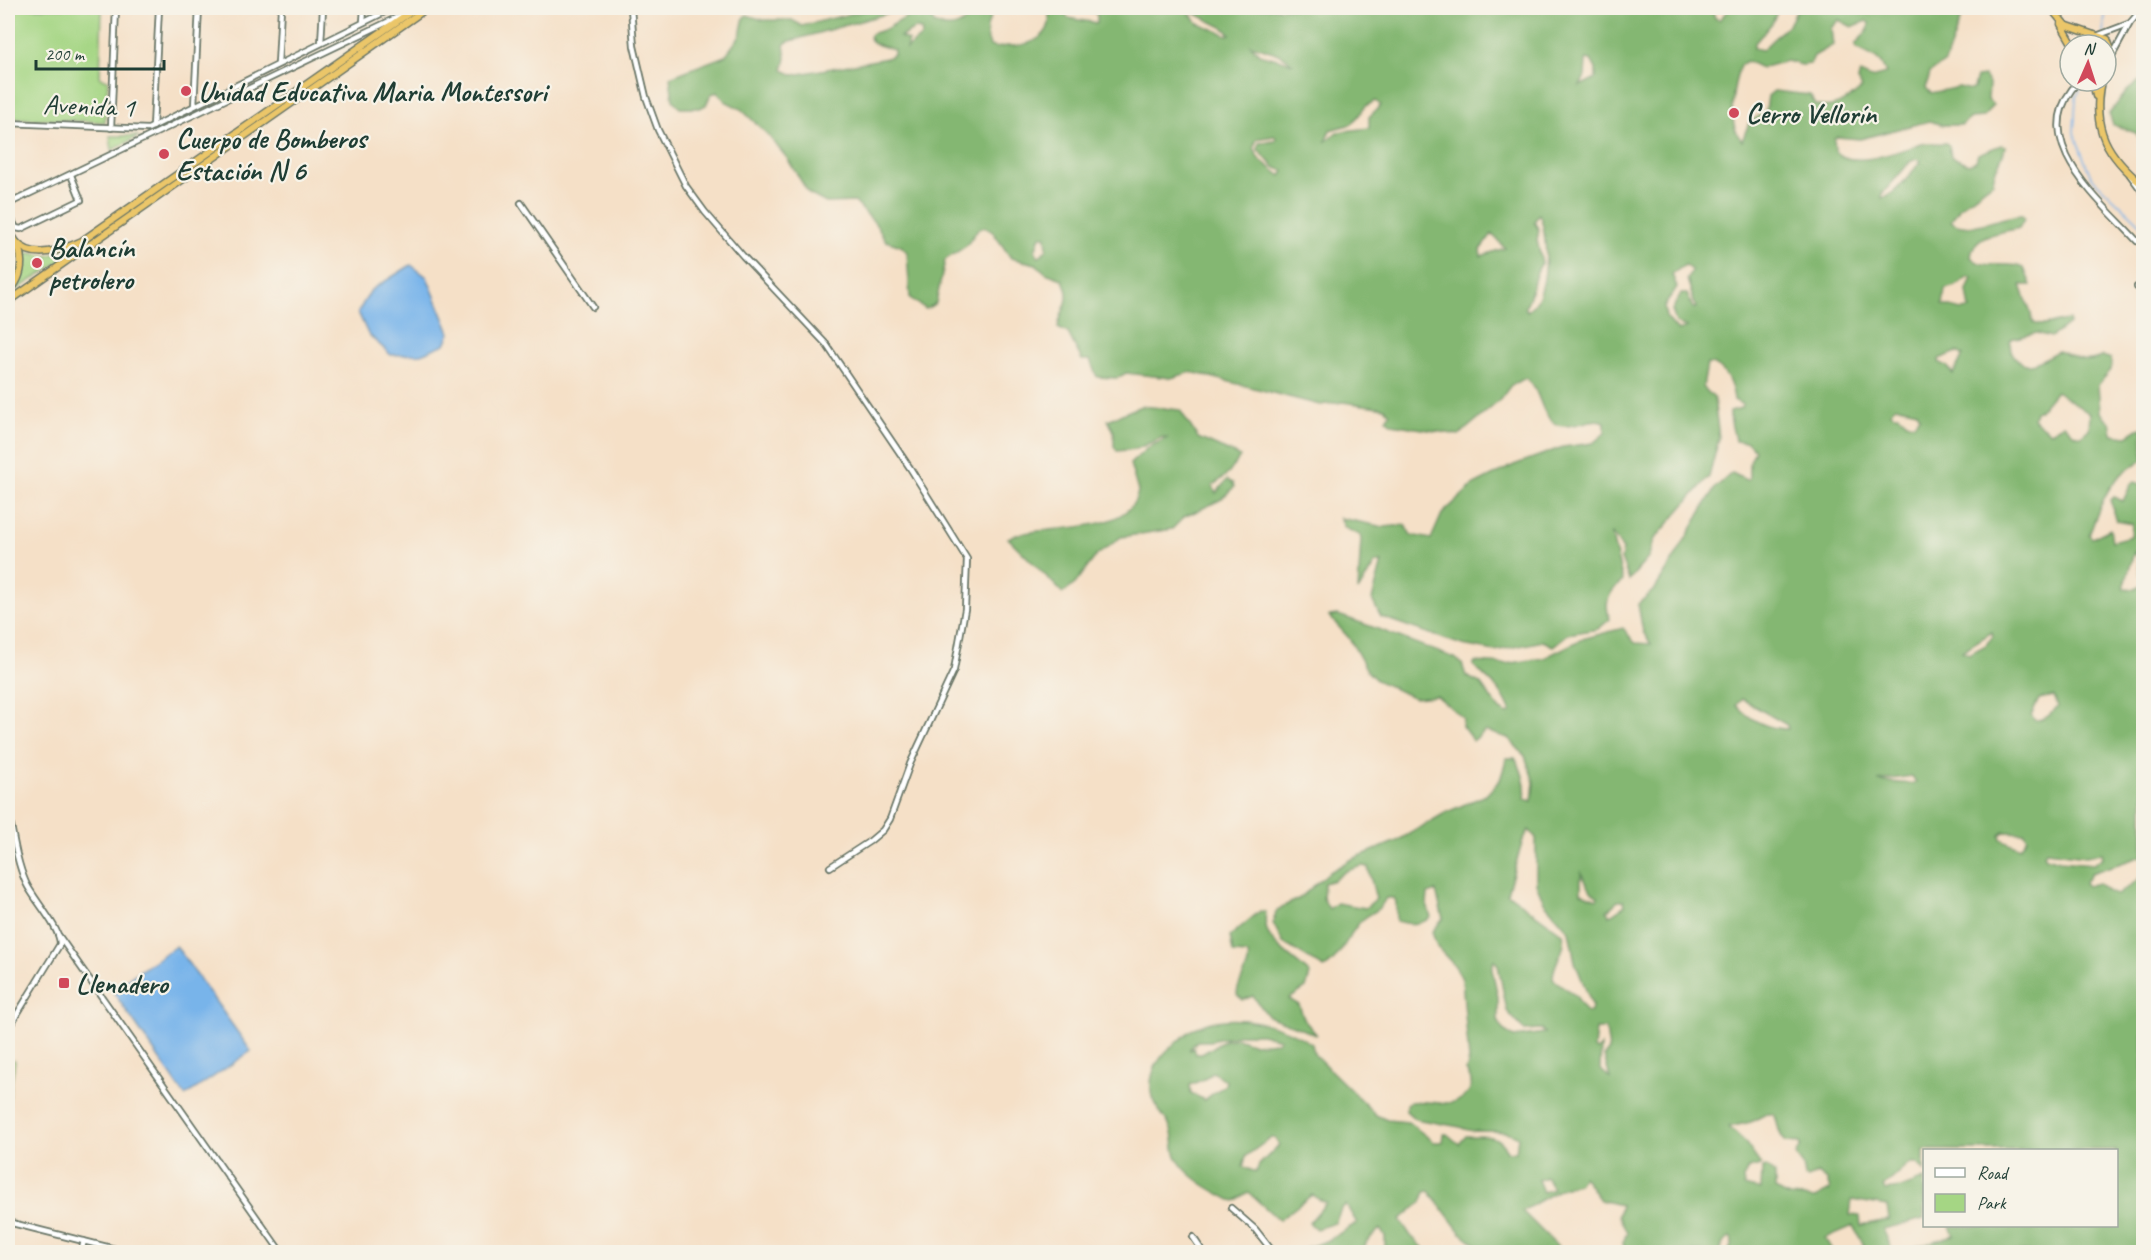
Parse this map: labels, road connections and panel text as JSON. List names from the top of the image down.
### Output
{
  "streets": {
    "street": ["Avenida 1"]
  },
  "places": {
    "other": [
      "Unidad Educativa Maria Montessori",
      "Cerro Vellorín",
      "Cuerpo de Bomberos Estación N 6",
      "Balancín petrolero"
    ],
    "transit": ["Llenadero"]
  },
  "legend": ["Road", "Park"],
  "scale_bar": "200 m",
  "north": "top"
}
